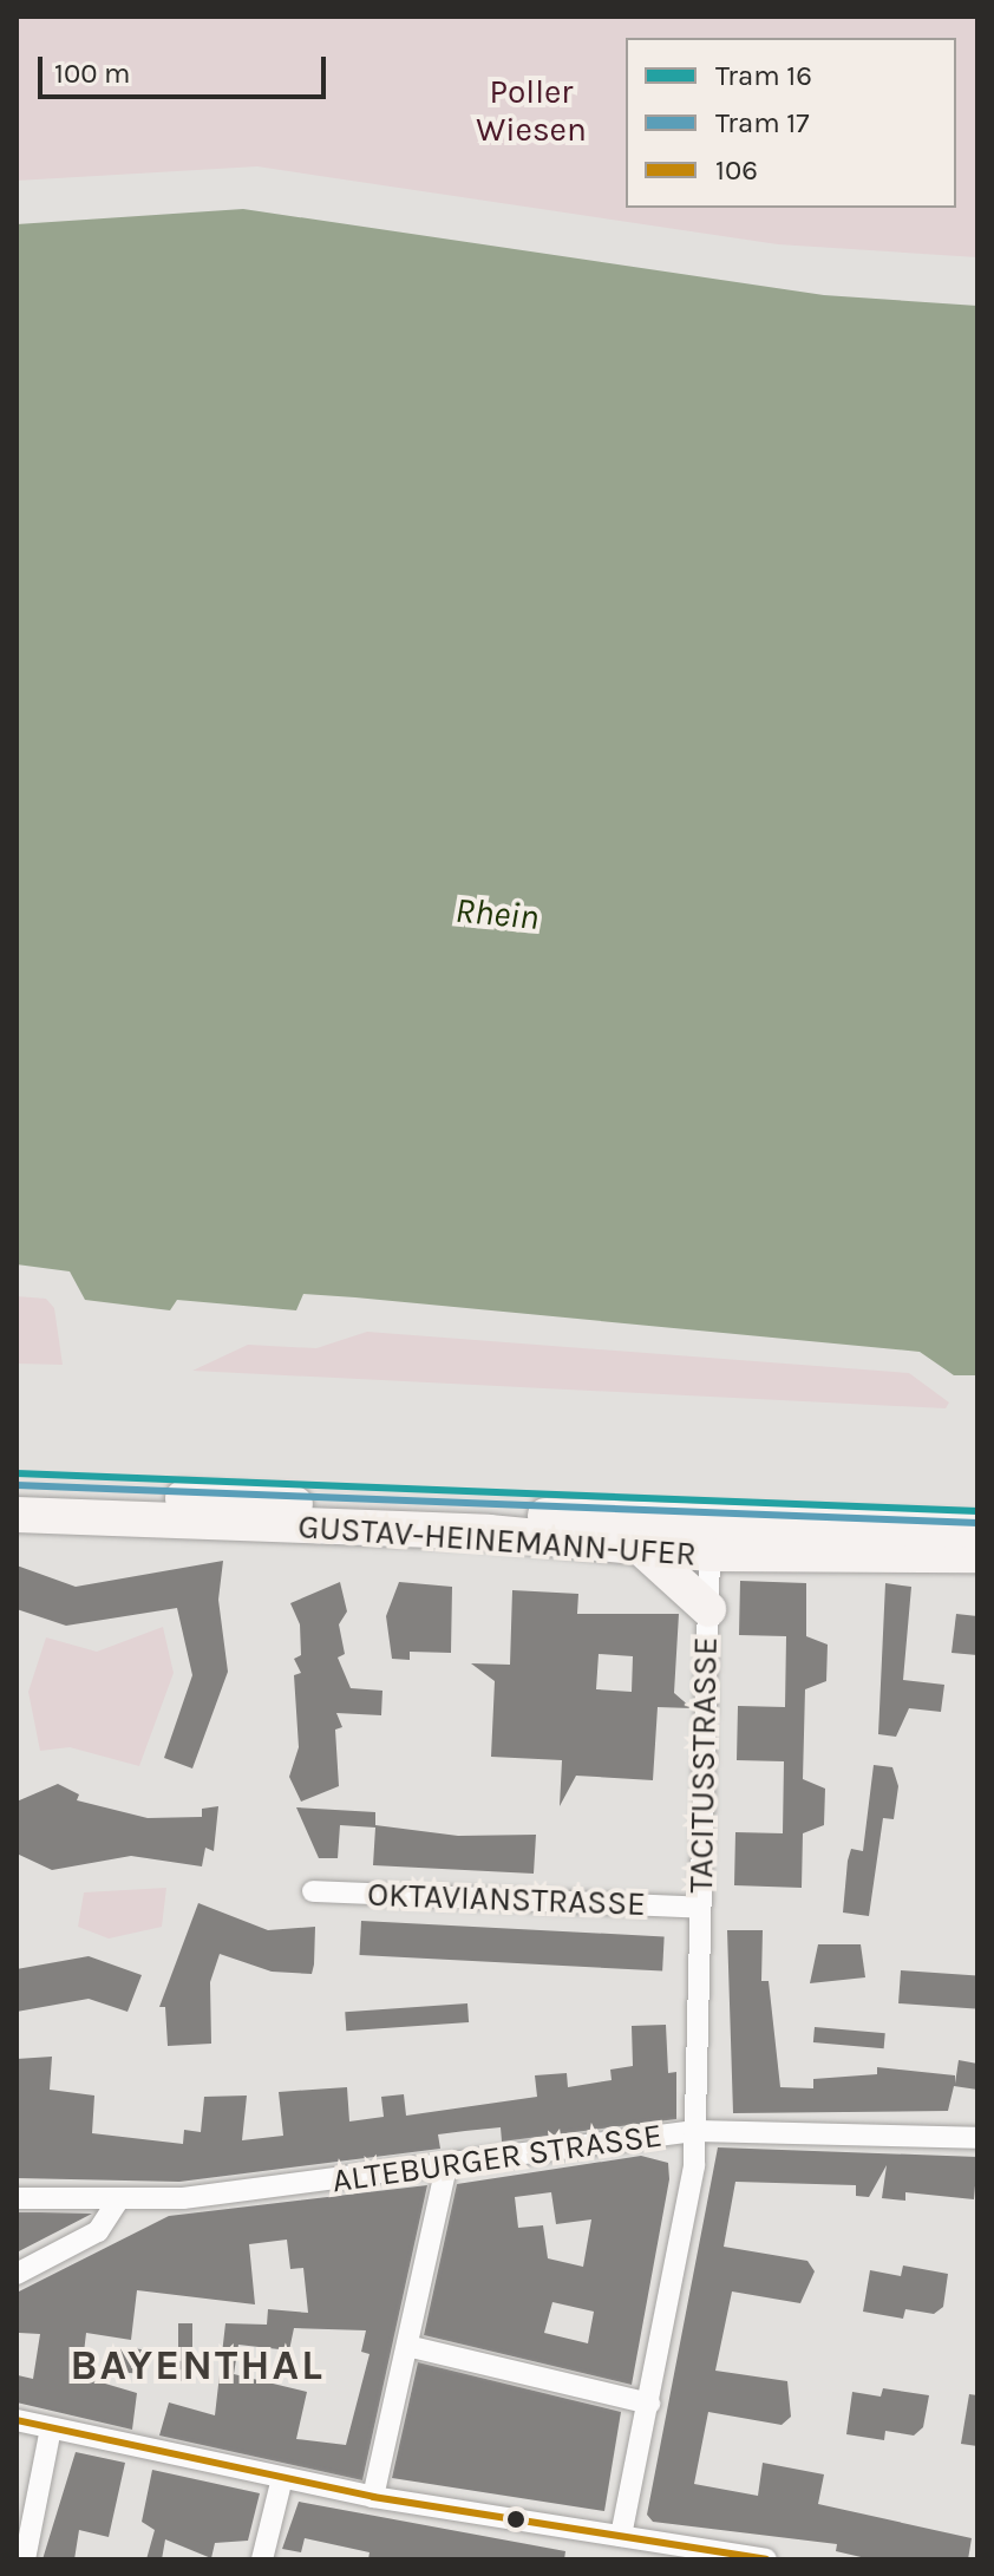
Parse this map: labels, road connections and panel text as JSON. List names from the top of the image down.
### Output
{
  "streets": {
    "main road": ["GUSTAV-HEINEMANN-UFER"],
    "street": ["TACITUSSTRASSE", "OKTAVIANSTRASSE", "ALTEBURGER STRASSE"]
  },
  "crossings": [
    ["GUSTAV-HEINEMANN-UFER", "TACITUSSTRASSE"],
    ["TACITUSSTRASSE", "OKTAVIANSTRASSE"],
    ["TACITUSSTRASSE", "ALTEBURGER STRASSE"]
  ],
  "districts": ["BAYENTHAL"],
  "water": ["Rhein"],
  "parks": ["Poller Wiesen"],
  "lines": ["tram line 16", "tram line 17", "transit line 106"],
  "legend": ["Tram 16", "Tram 17", "106"],
  "scale_bar": "100 m"
}
